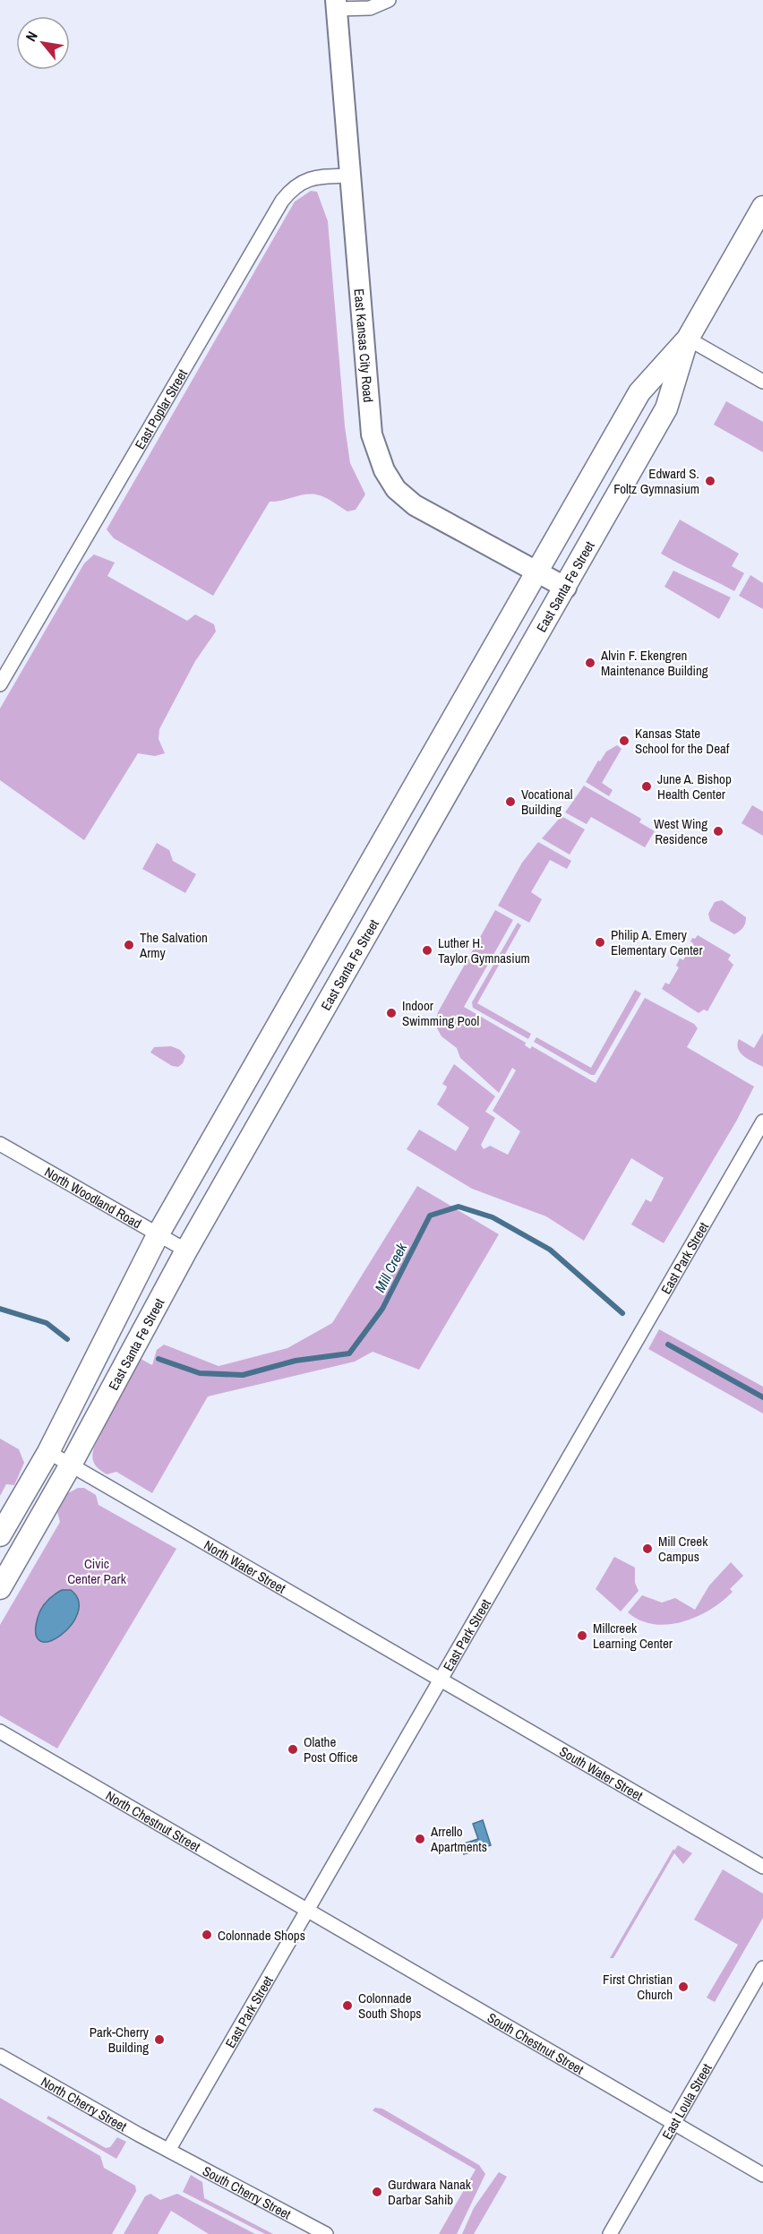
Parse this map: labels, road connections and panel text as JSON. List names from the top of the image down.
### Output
{
  "streets": {
    "main road": ["East Santa Fe Street"],
    "street": [
      "East Kansas City Road",
      "East Poplar Street",
      "North Woodland Road",
      "East Park Street",
      "North Water Street",
      "South Water Street",
      "North Chestnut Street",
      "South Chestnut Street",
      "East Loula Street",
      "North Cherry Street",
      "South Cherry Street"
    ]
  },
  "crossings": [
    ["East Kansas City Road", "East Poplar Street"],
    ["East Kansas City Road", "East Santa Fe Street"],
    ["East Santa Fe Street", "North Woodland Road"],
    ["East Santa Fe Street", "North Water Street"],
    ["East Park Street", "North Water Street"],
    ["East Park Street", "South Water Street"],
    ["East Park Street", "North Chestnut Street"],
    ["East Park Street", "South Chestnut Street"],
    ["East Park Street", "North Cherry Street"],
    ["East Park Street", "South Cherry Street"],
    ["North Water Street", "South Water Street"],
    ["North Chestnut Street", "South Chestnut Street"],
    ["South Chestnut Street", "East Loula Street"],
    ["North Cherry Street", "South Cherry Street"]
  ],
  "water": ["Mill Creek"],
  "parks": ["Civic Center Park"],
  "places": [
    "Edward S. Foltz Gymnasium",
    "Alvin F. Ekengren Maintenance Building",
    "Kansas State School for the Deaf",
    "June A. Bishop Health Center",
    "Vocational Building",
    "West Wing Residence",
    "Philip A. Emery Elementary Center",
    "The Salvation Army",
    "Luther H. Taylor Gymnasium",
    "Indoor Swimming Pool",
    "Mill Creek Campus",
    "Millcreek Learning Center",
    "Olathe Post Office",
    "Arrello Apartments",
    "Colonnade Shops",
    "First Christian Church",
    "Colonnade South Shops",
    "Park-Cherry Building",
    "Gurdwara Nanak Darbar Sahib"
  ],
  "north": "top left"
}
